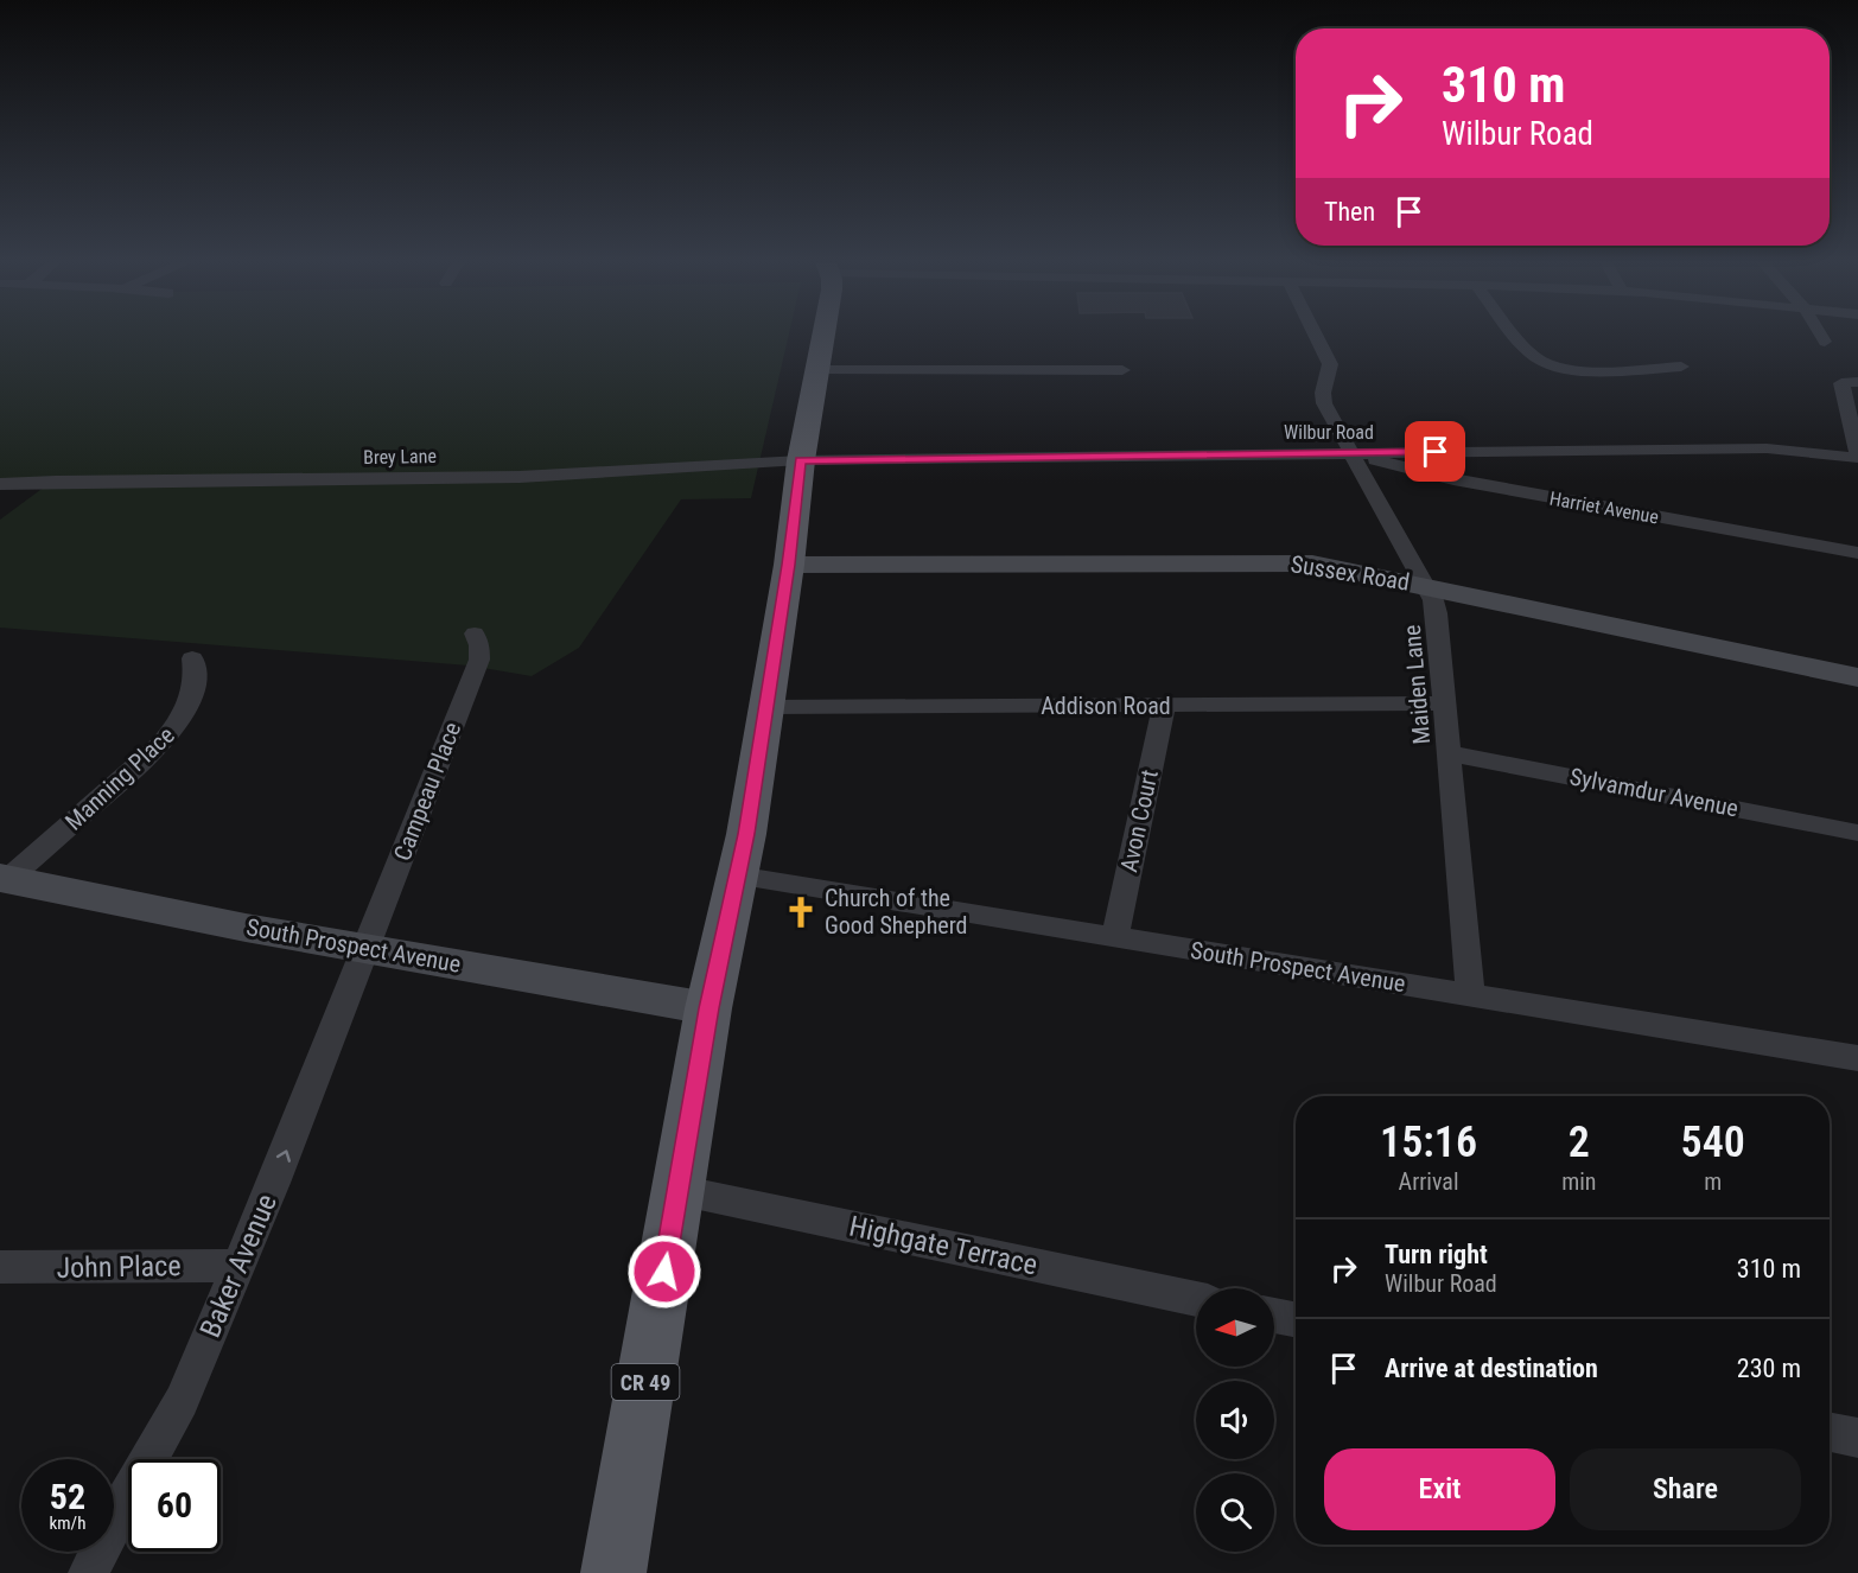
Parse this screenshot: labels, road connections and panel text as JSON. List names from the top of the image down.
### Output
{
  "streets": {
    "main road": ["CR 49"],
    "street": [
      "Wilbur Road",
      "Brey Lane",
      "Harriet Avenue",
      "Sussex Road",
      "Maiden Lane",
      "Addison Road",
      "Manning Place",
      "Campeau Place",
      "Sylvamdur Avenue",
      "Avon Court",
      "South Prospect Avenue",
      "Highgate Terrace",
      "Baker Avenue",
      "John Place"
    ]
  },
  "crossings": [
    ["Wilbur Road", "Brey Lane"],
    ["Wilbur Road", "Harriet Avenue"],
    ["Wilbur Road", "Maiden Lane"],
    ["Wilbur Road", "CR 49"],
    ["Brey Lane", "CR 49"],
    ["Harriet Avenue", "Maiden Lane"],
    ["Sussex Road", "Maiden Lane"],
    ["Sussex Road", "CR 49"],
    ["Maiden Lane", "Addison Road"],
    ["Maiden Lane", "Sylvamdur Avenue"],
    ["Maiden Lane", "South Prospect Avenue"],
    ["Addison Road", "Avon Court"],
    ["Addison Road", "CR 49"],
    ["Manning Place", "South Prospect Avenue"],
    ["Campeau Place", "South Prospect Avenue"],
    ["Campeau Place", "Baker Avenue"],
    ["Avon Court", "South Prospect Avenue"],
    ["South Prospect Avenue", "Baker Avenue"],
    ["South Prospect Avenue", "CR 49"],
    ["Highgate Terrace", "CR 49"],
    ["Baker Avenue", "John Place"]
  ],
  "one_way": ["Baker Avenue"],
  "places": {
    "church": ["Church of the Good Shepherd"]
  },
  "north": "left",
  "page": {
    "turn": ["310 m", "Wilbur Road"],
    "then": "Then",
    "eta": [
      "15:16",
      "Arrival",
      "2",
      "min",
      "540",
      "m"
    ],
    "list": [
      {
        "name": "Turn right",
        "note": "Wilbur Road",
        "value": "310 m"
      },
      {
        "name": "Arrive at destination",
        "value": "230 m"
      }
    ],
    "buttons": ["Exit", "Share"],
    "speed": "52 km/h",
    "limit": "60"
  }
}
